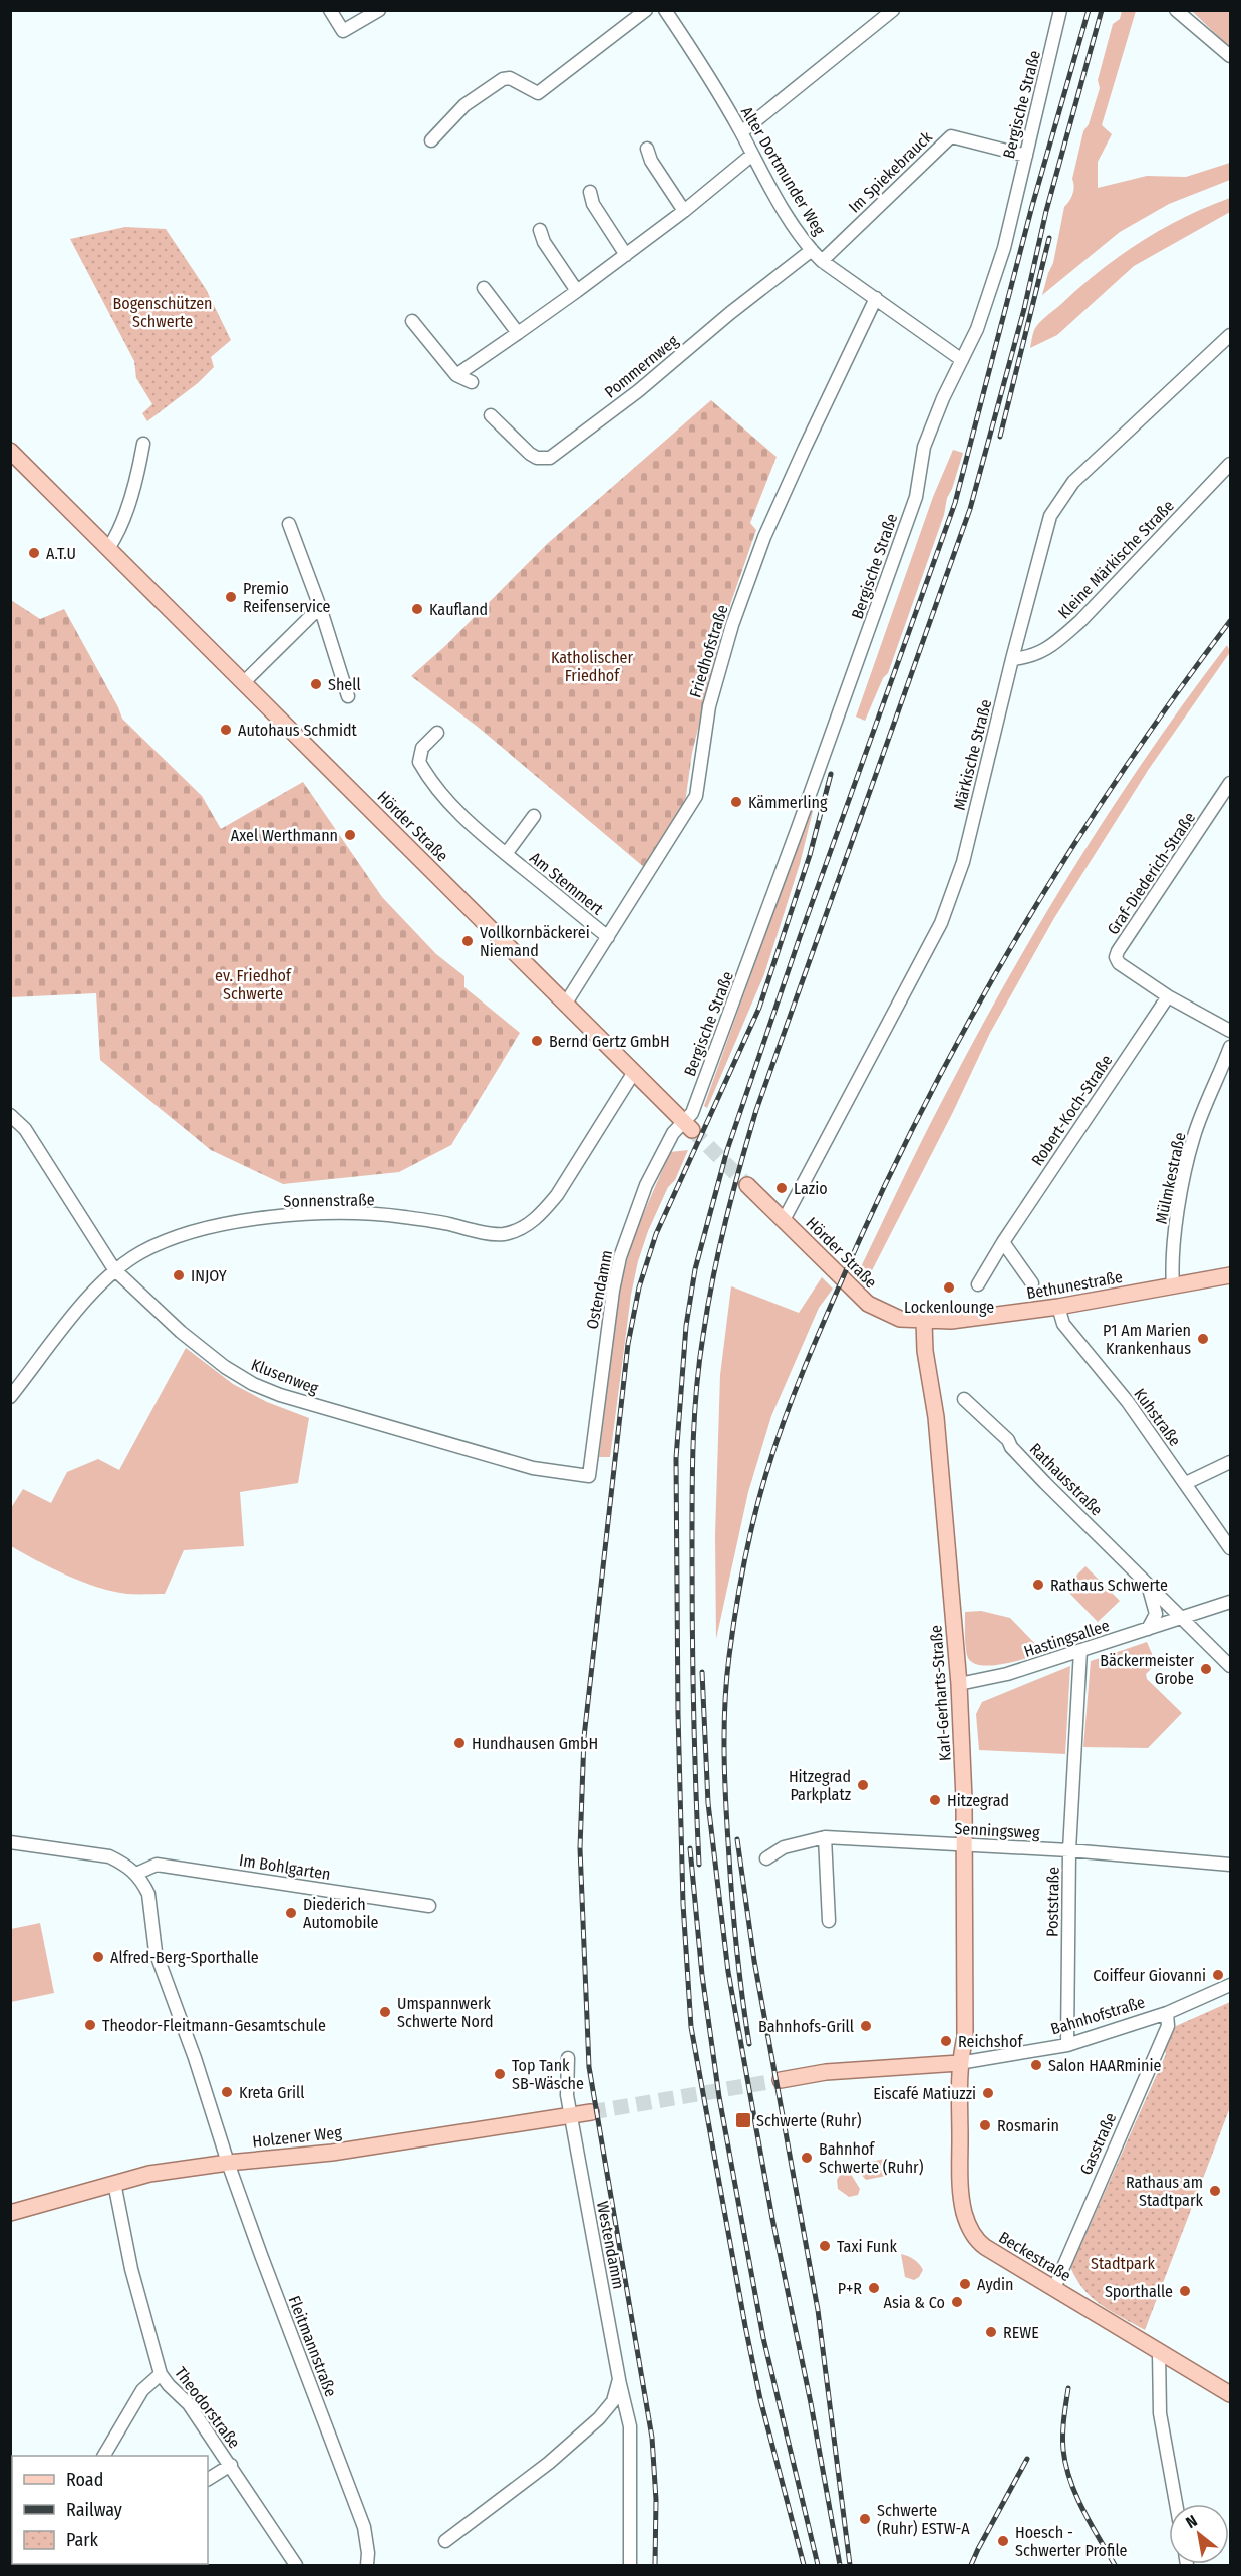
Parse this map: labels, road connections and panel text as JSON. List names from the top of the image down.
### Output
{
  "streets": {
    "main road": [
      "Hörder Straße",
      "Bethunestraße",
      "Karl-Gerharts-Straße",
      "Bahnhofstraße",
      "Holzener Weg",
      "Beckestraße"
    ],
    "street": [
      "Bergische Straße",
      "Alter Dortmunder Weg",
      "Im Spiekebrauck",
      "Pommernweg",
      "Kleine Märkische Straße",
      "Friedhofstraße",
      "Märkische Straße",
      "Graf-Diederich-Straße",
      "Am Stemmert",
      "Robert-Koch-Straße",
      "Mülmkestraße",
      "Sonnenstraße",
      "Ostendamm",
      "Klusenweg",
      "Kuhstraße",
      "Rathausstraße",
      "Hastingsallee",
      "Senningsweg",
      "Im Bohlgarten",
      "Poststraße",
      "Gasstraße",
      "Westendamm",
      "Fleitmannstraße",
      "Theodorstraße"
    ]
  },
  "crossings": [
    ["Bergische Straße", "Alter Dortmunder Weg"],
    ["Bergische Straße", "Im Spiekebrauck"],
    ["Bergische Straße", "Hörder Straße"],
    ["Bergische Straße", "Ostendamm"],
    ["Alter Dortmunder Weg", "Im Spiekebrauck"],
    ["Alter Dortmunder Weg", "Pommernweg"],
    ["Alter Dortmunder Weg", "Friedhofstraße"],
    ["Kleine Märkische Straße", "Märkische Straße"],
    ["Friedhofstraße", "Hörder Straße"],
    ["Friedhofstraße", "Am Stemmert"],
    ["Märkische Straße", "Hörder Straße"],
    ["Hörder Straße", "Sonnenstraße"],
    ["Hörder Straße", "Bethunestraße"],
    ["Hörder Straße", "Ostendamm"],
    ["Hörder Straße", "Karl-Gerharts-Straße"],
    ["Graf-Diederich-Straße", "Robert-Koch-Straße"],
    ["Mülmkestraße", "Bethunestraße"],
    ["Sonnenstraße", "Klusenweg"],
    ["Bethunestraße", "Kuhstraße"],
    ["Bethunestraße", "Karl-Gerharts-Straße"],
    ["Ostendamm", "Klusenweg"],
    ["Rathausstraße", "Hastingsallee"],
    ["Hastingsallee", "Karl-Gerharts-Straße"],
    ["Hastingsallee", "Poststraße"],
    ["Karl-Gerharts-Straße", "Senningsweg"],
    ["Karl-Gerharts-Straße", "Bahnhofstraße"],
    ["Karl-Gerharts-Straße", "Beckestraße"],
    ["Senningsweg", "Poststraße"],
    ["Poststraße", "Bahnhofstraße"],
    ["Bahnhofstraße", "Gasstraße"],
    ["Bahnhofstraße", "Beckestraße"],
    ["Holzener Weg", "Westendamm"],
    ["Holzener Weg", "Fleitmannstraße"],
    ["Holzener Weg", "Theodorstraße"],
    ["Gasstraße", "Beckestraße"]
  ],
  "parks": [
    "Bogenschützen Schwerte",
    "Katholischer Friedhof",
    "ev. Friedhof Schwerte",
    "Stadtpark"
  ],
  "places": {
    "other": [
      "A.T.U",
      "Premio Reifenservice",
      "Kaufland",
      "Shell",
      "Autohaus Schmidt",
      "Kämmerling",
      "Axel Werthmann",
      "Vollkornbäckerei Niemand",
      "Bernd Gertz GmbH",
      "Lazio",
      "INJOY",
      "Lockenlounge",
      "P1 Am Marien Krankenhaus",
      "Rathaus Schwerte",
      "Bäckermeister Grobe",
      "Hundhausen GmbH",
      "Hitzegrad Parkplatz",
      "Hitzegrad",
      "Diederich Automobile",
      "Alfred-Berg-Sporthalle",
      "Coiffeur Giovanni",
      "Umspannwerk Schwerte Nord",
      "Theodor-Fleitmann-Gesamtschule",
      "Bahnhofs-Grill",
      "Reichshof",
      "Salon HAARminie",
      "Top Tank SB-Wäsche",
      "Kreta Grill",
      "Eiscafé Matiuzzi",
      "Rosmarin",
      "Bahnhof Schwerte (Ruhr)",
      "Rathaus am Stadtpark",
      "Taxi Funk",
      "Aydin",
      "P+R",
      "Sporthalle",
      "Asia & Co",
      "REWE",
      "Schwerte (Ruhr) ESTW-A",
      "Hoesch - Schwerter Profile"
    ],
    "transit": ["Schwerte (Ruhr)"]
  },
  "legend": ["Road", "Railway", "Park"],
  "north": "top left"
}
